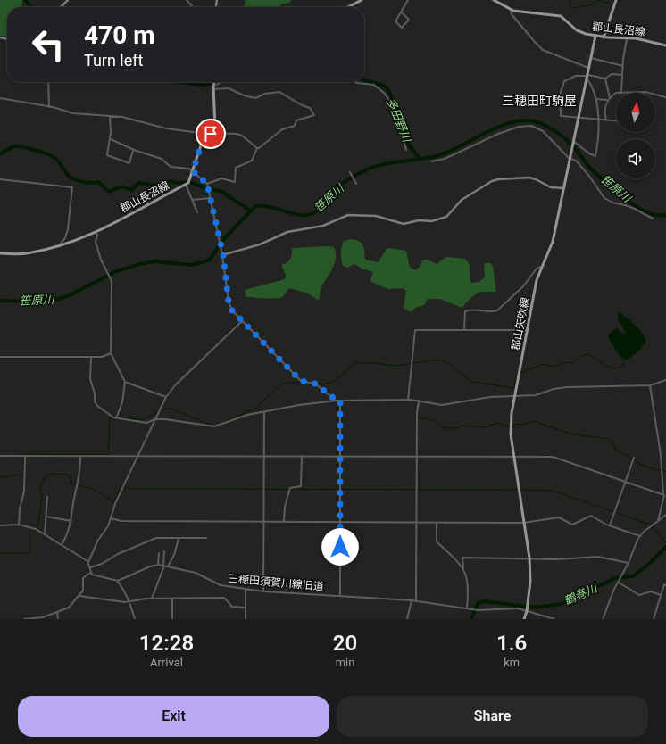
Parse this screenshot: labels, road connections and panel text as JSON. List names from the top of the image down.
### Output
{
  "streets": {
    "main road": ["郡山長沼線", "郡山矢吹線"],
    "street": ["三穂田須賀川線旧道"]
  },
  "crossings": [
    ["郡山長沼線", "郡山矢吹線"],
    ["郡山矢吹線", "三穂田須賀川線旧道"]
  ],
  "districts": ["三穂田町駒屋"],
  "water": ["多田野川", "笹原川", "鶴巻川"],
  "north": "top",
  "page": {
    "turn": ["470 m", "Turn left"],
    "eta": [
      "12:28",
      "Arrival",
      "20",
      "min",
      "1.6",
      "km"
    ],
    "buttons": ["Exit", "Share"]
  }
}
